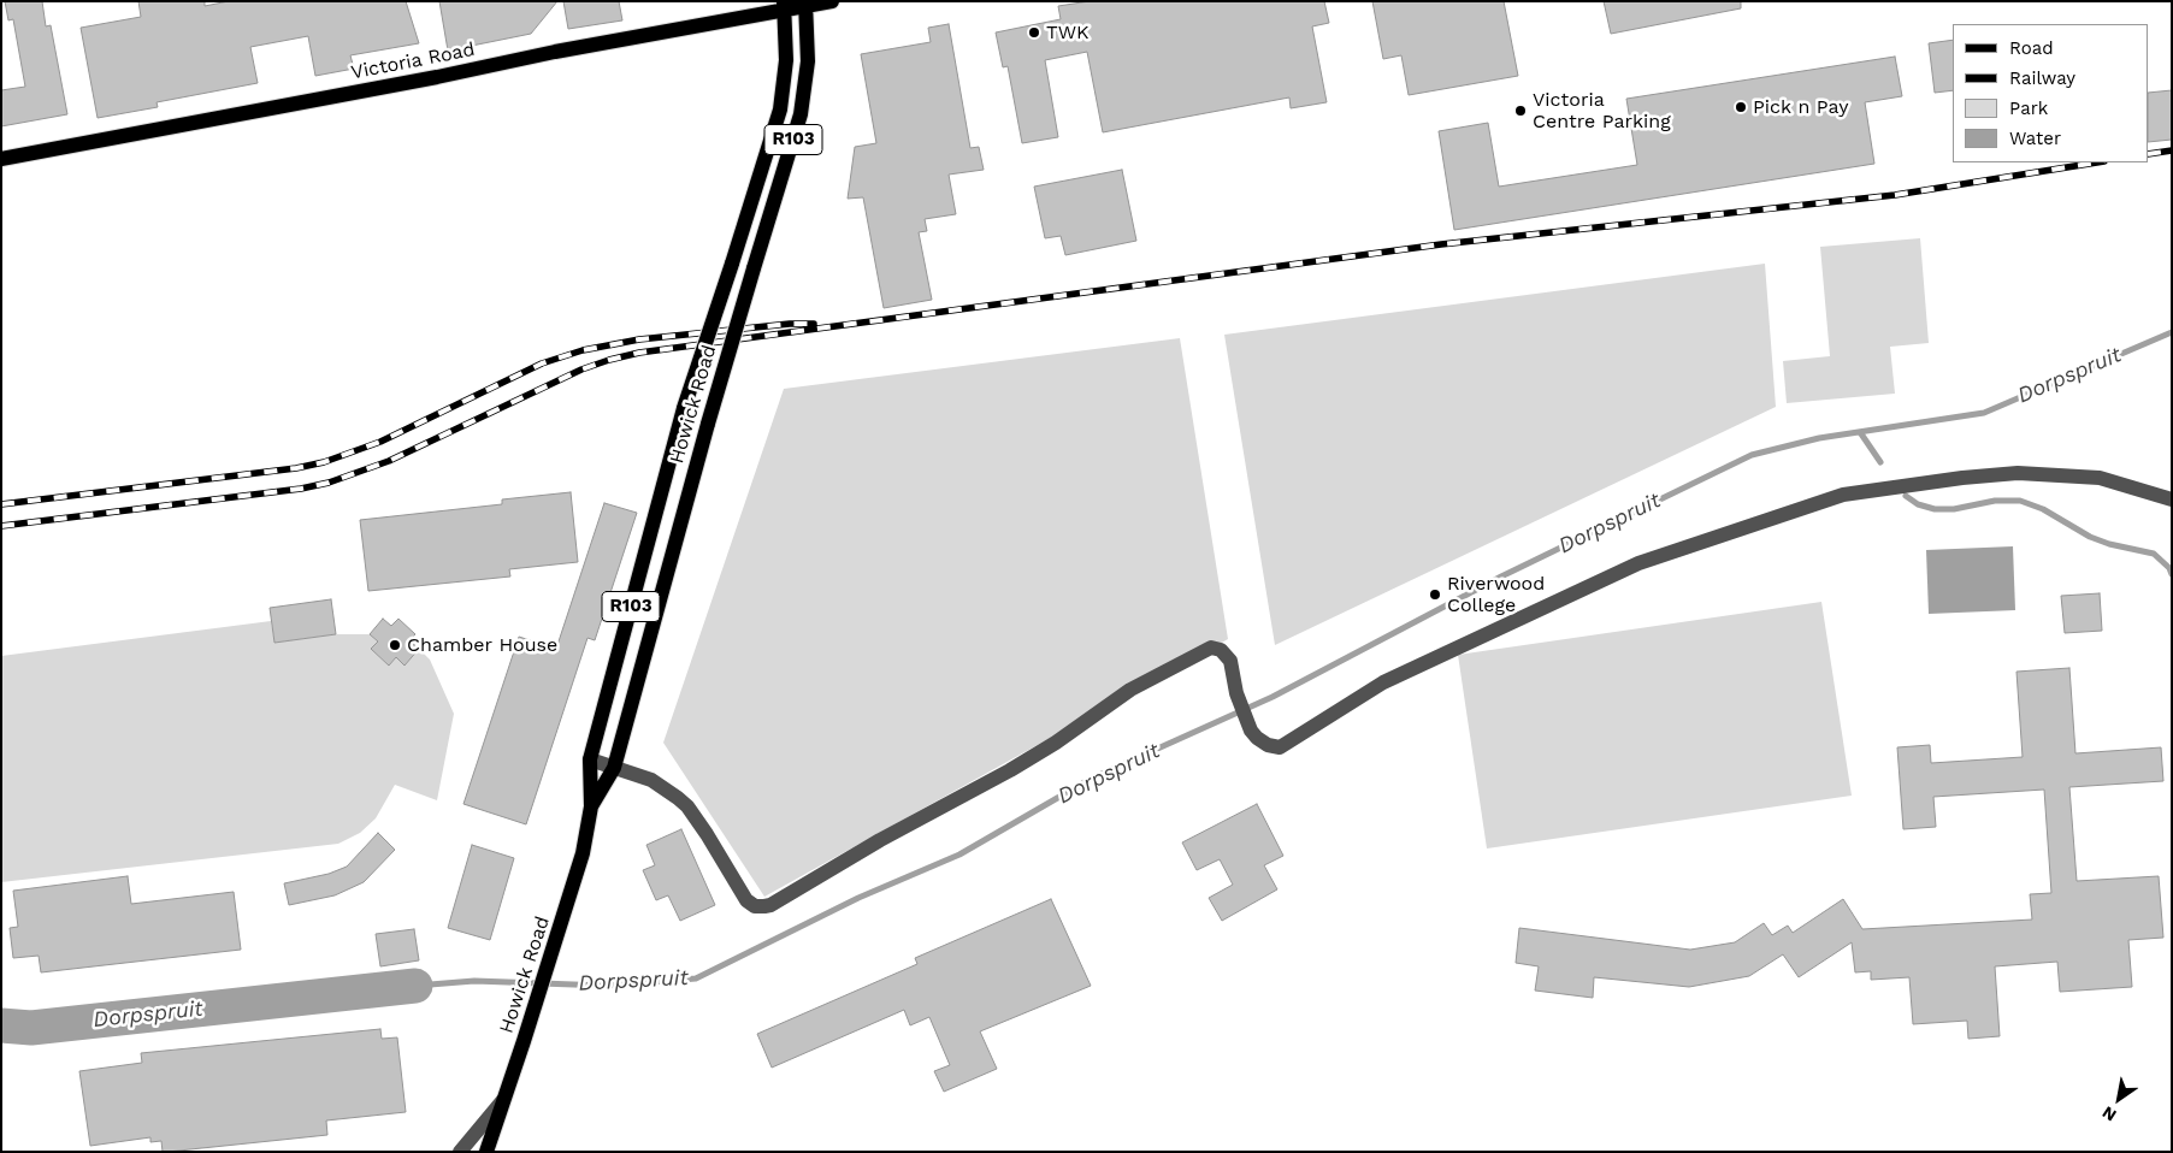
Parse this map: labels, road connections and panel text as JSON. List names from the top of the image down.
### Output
{
  "streets": {
    "main road": ["Victoria Road", "R103", "Howick Road"]
  },
  "crossings": [
    ["Victoria Road", "Howick Road"]
  ],
  "water": ["Dorpspruit"],
  "places": [
    "TWK",
    "Pick n Pay",
    "Victoria Centre Parking",
    "Riverwood College",
    "Chamber House"
  ],
  "legend": [
    "Road",
    "Railway",
    "Park",
    "Water"
  ],
  "north": "bottom left"
}
